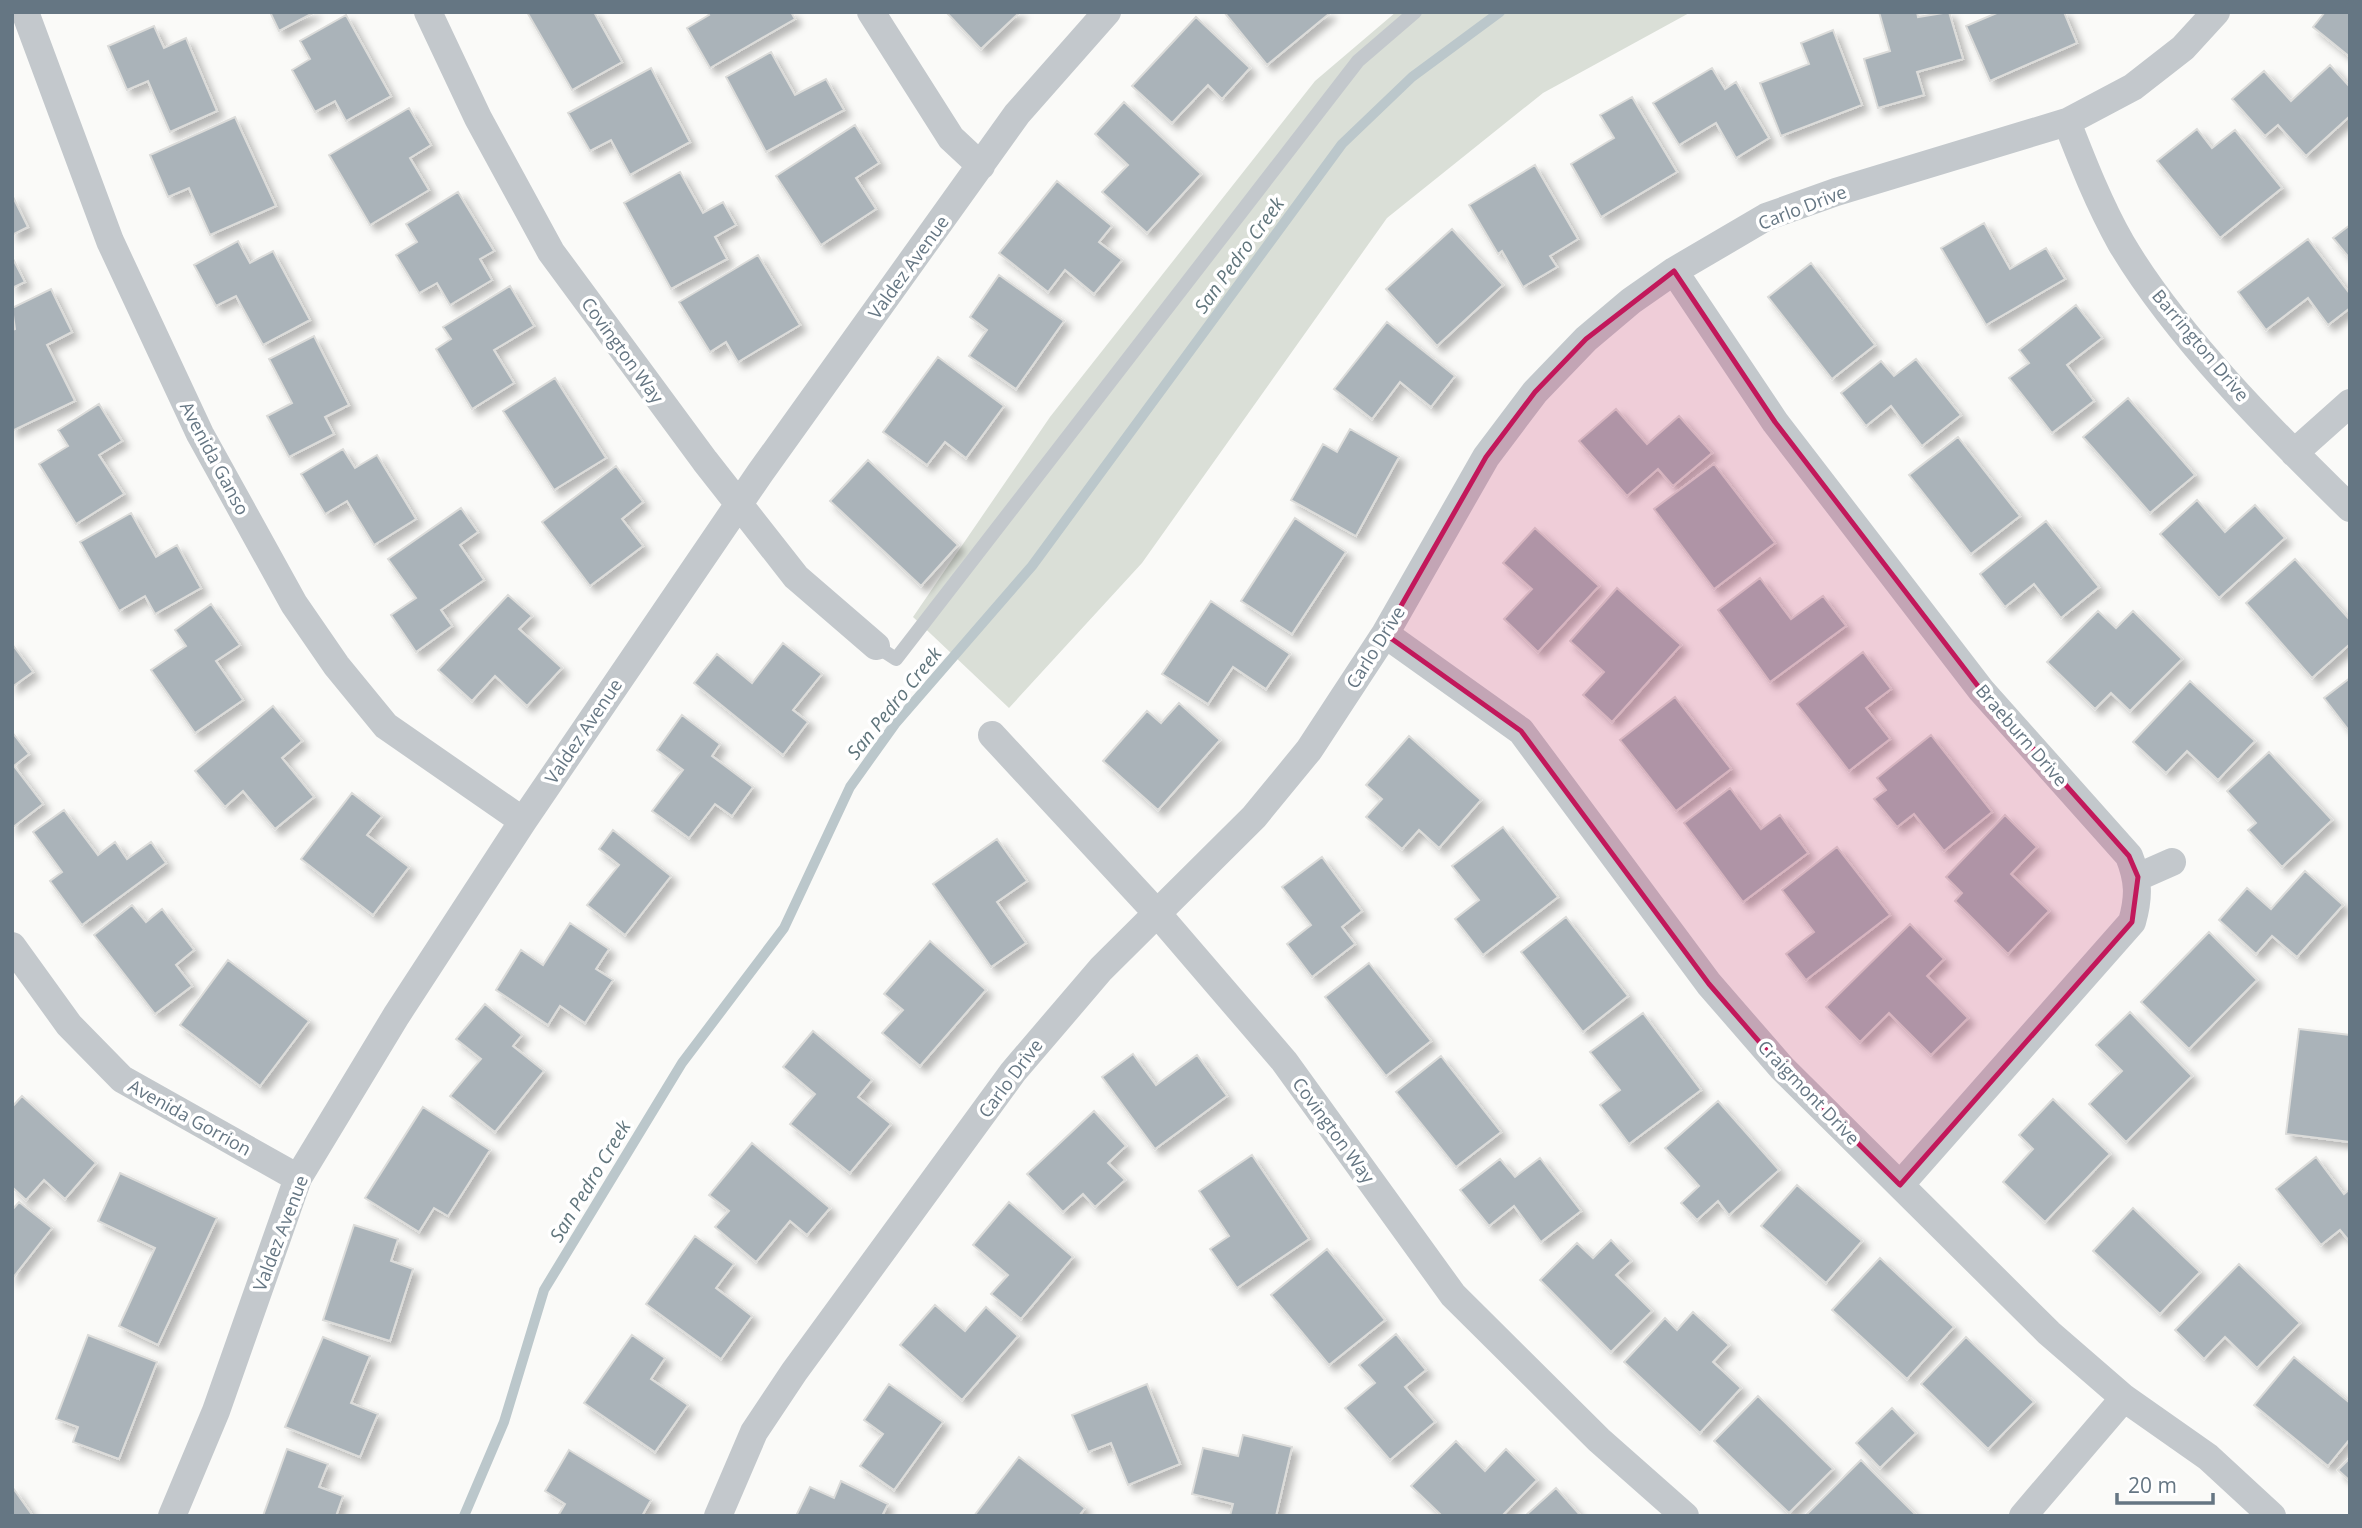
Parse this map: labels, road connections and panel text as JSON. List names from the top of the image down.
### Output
{
  "streets": {
    "street": [
      "Carlo Drive",
      "Valdez Avenue",
      "Barrington Drive",
      "Covington Way",
      "Avenida Ganso",
      "Braeburn Drive",
      "Craigmont Drive",
      "Avenida Gorrion"
    ]
  },
  "crossings": [
    ["Carlo Drive", "Barrington Drive"],
    ["Carlo Drive", "Covington Way"],
    ["Carlo Drive", "Braeburn Drive"],
    ["Carlo Drive", "Craigmont Drive"],
    ["Valdez Avenue", "Covington Way"],
    ["Valdez Avenue", "Avenida Ganso"],
    ["Valdez Avenue", "Avenida Gorrion"]
  ],
  "water": ["San Pedro Creek"],
  "scale_bar": "20 m"
}
